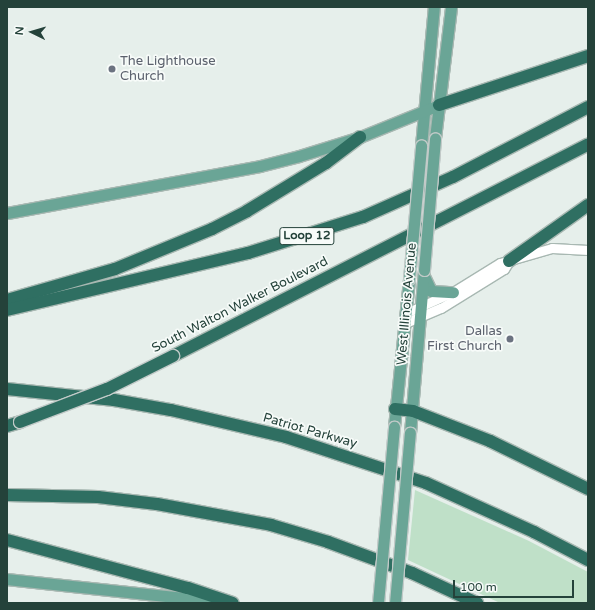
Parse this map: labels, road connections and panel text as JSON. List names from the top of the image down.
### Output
{
  "streets": {
    "highway": ["Loop 12", "South Walton Walker Boulevard", "Patriot Parkway"],
    "main road": ["West Illinois Avenue"]
  },
  "places": ["The Lighthouse Church", "Dallas First Church"],
  "scale_bar": "100 m",
  "north": "left"
}
